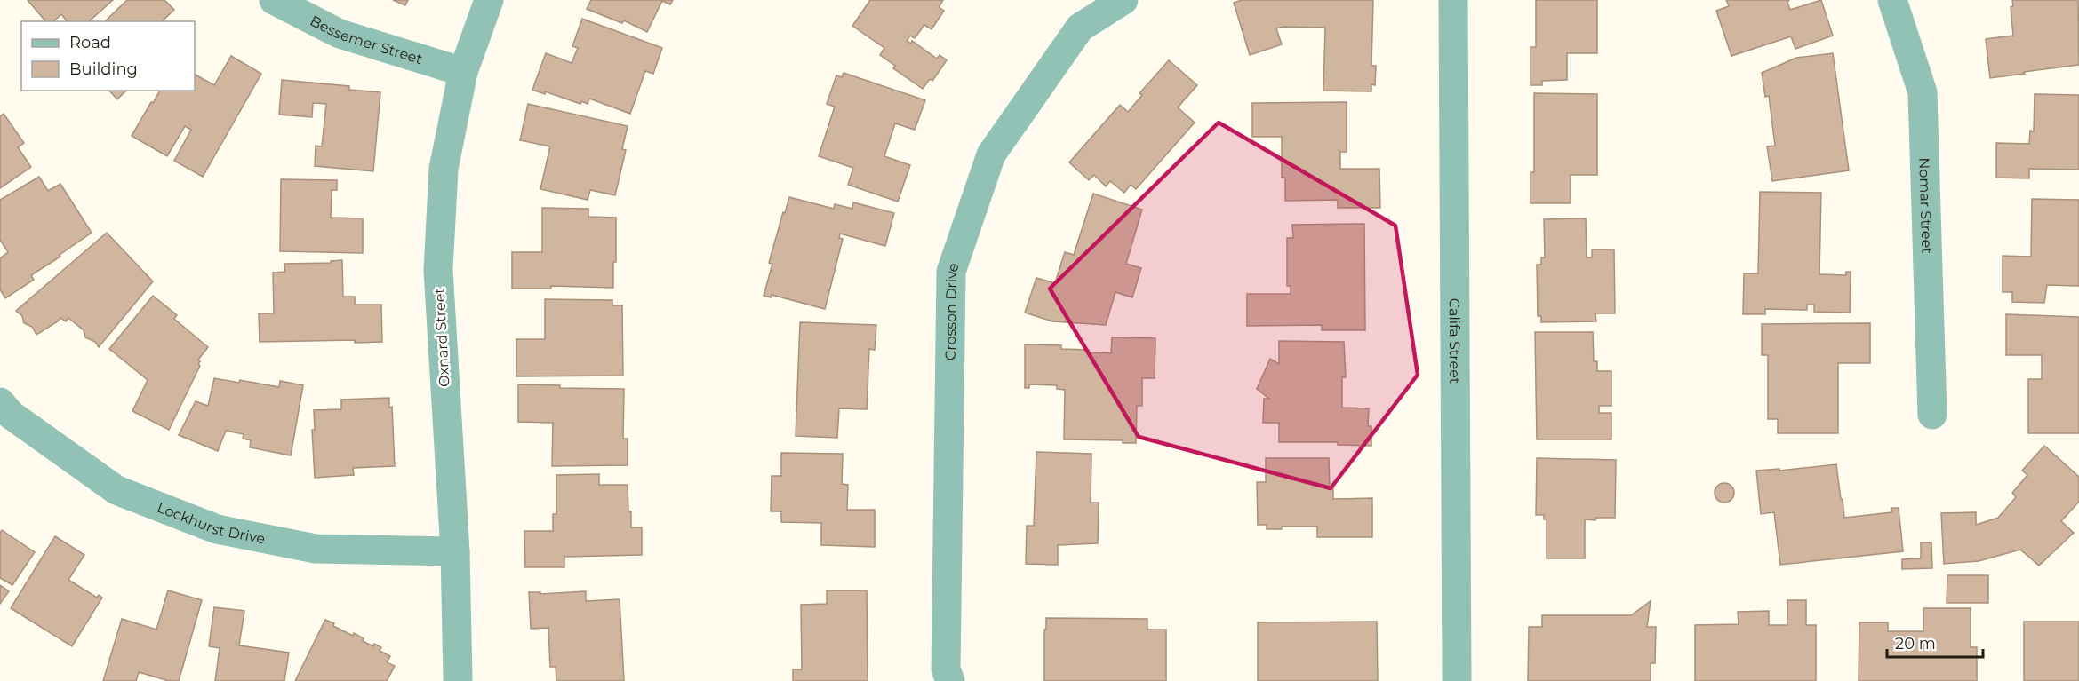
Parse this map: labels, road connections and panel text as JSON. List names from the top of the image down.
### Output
{
  "streets": {
    "street": [
      "Bessemer Street",
      "Nomar Street",
      "Crosson Drive",
      "Oxnard Street",
      "Califa Street",
      "Lockhurst Drive"
    ]
  },
  "crossings": [
    ["Bessemer Street", "Oxnard Street"],
    ["Oxnard Street", "Lockhurst Drive"]
  ],
  "legend": ["Road", "Building"],
  "scale_bar": "20 m"
}
